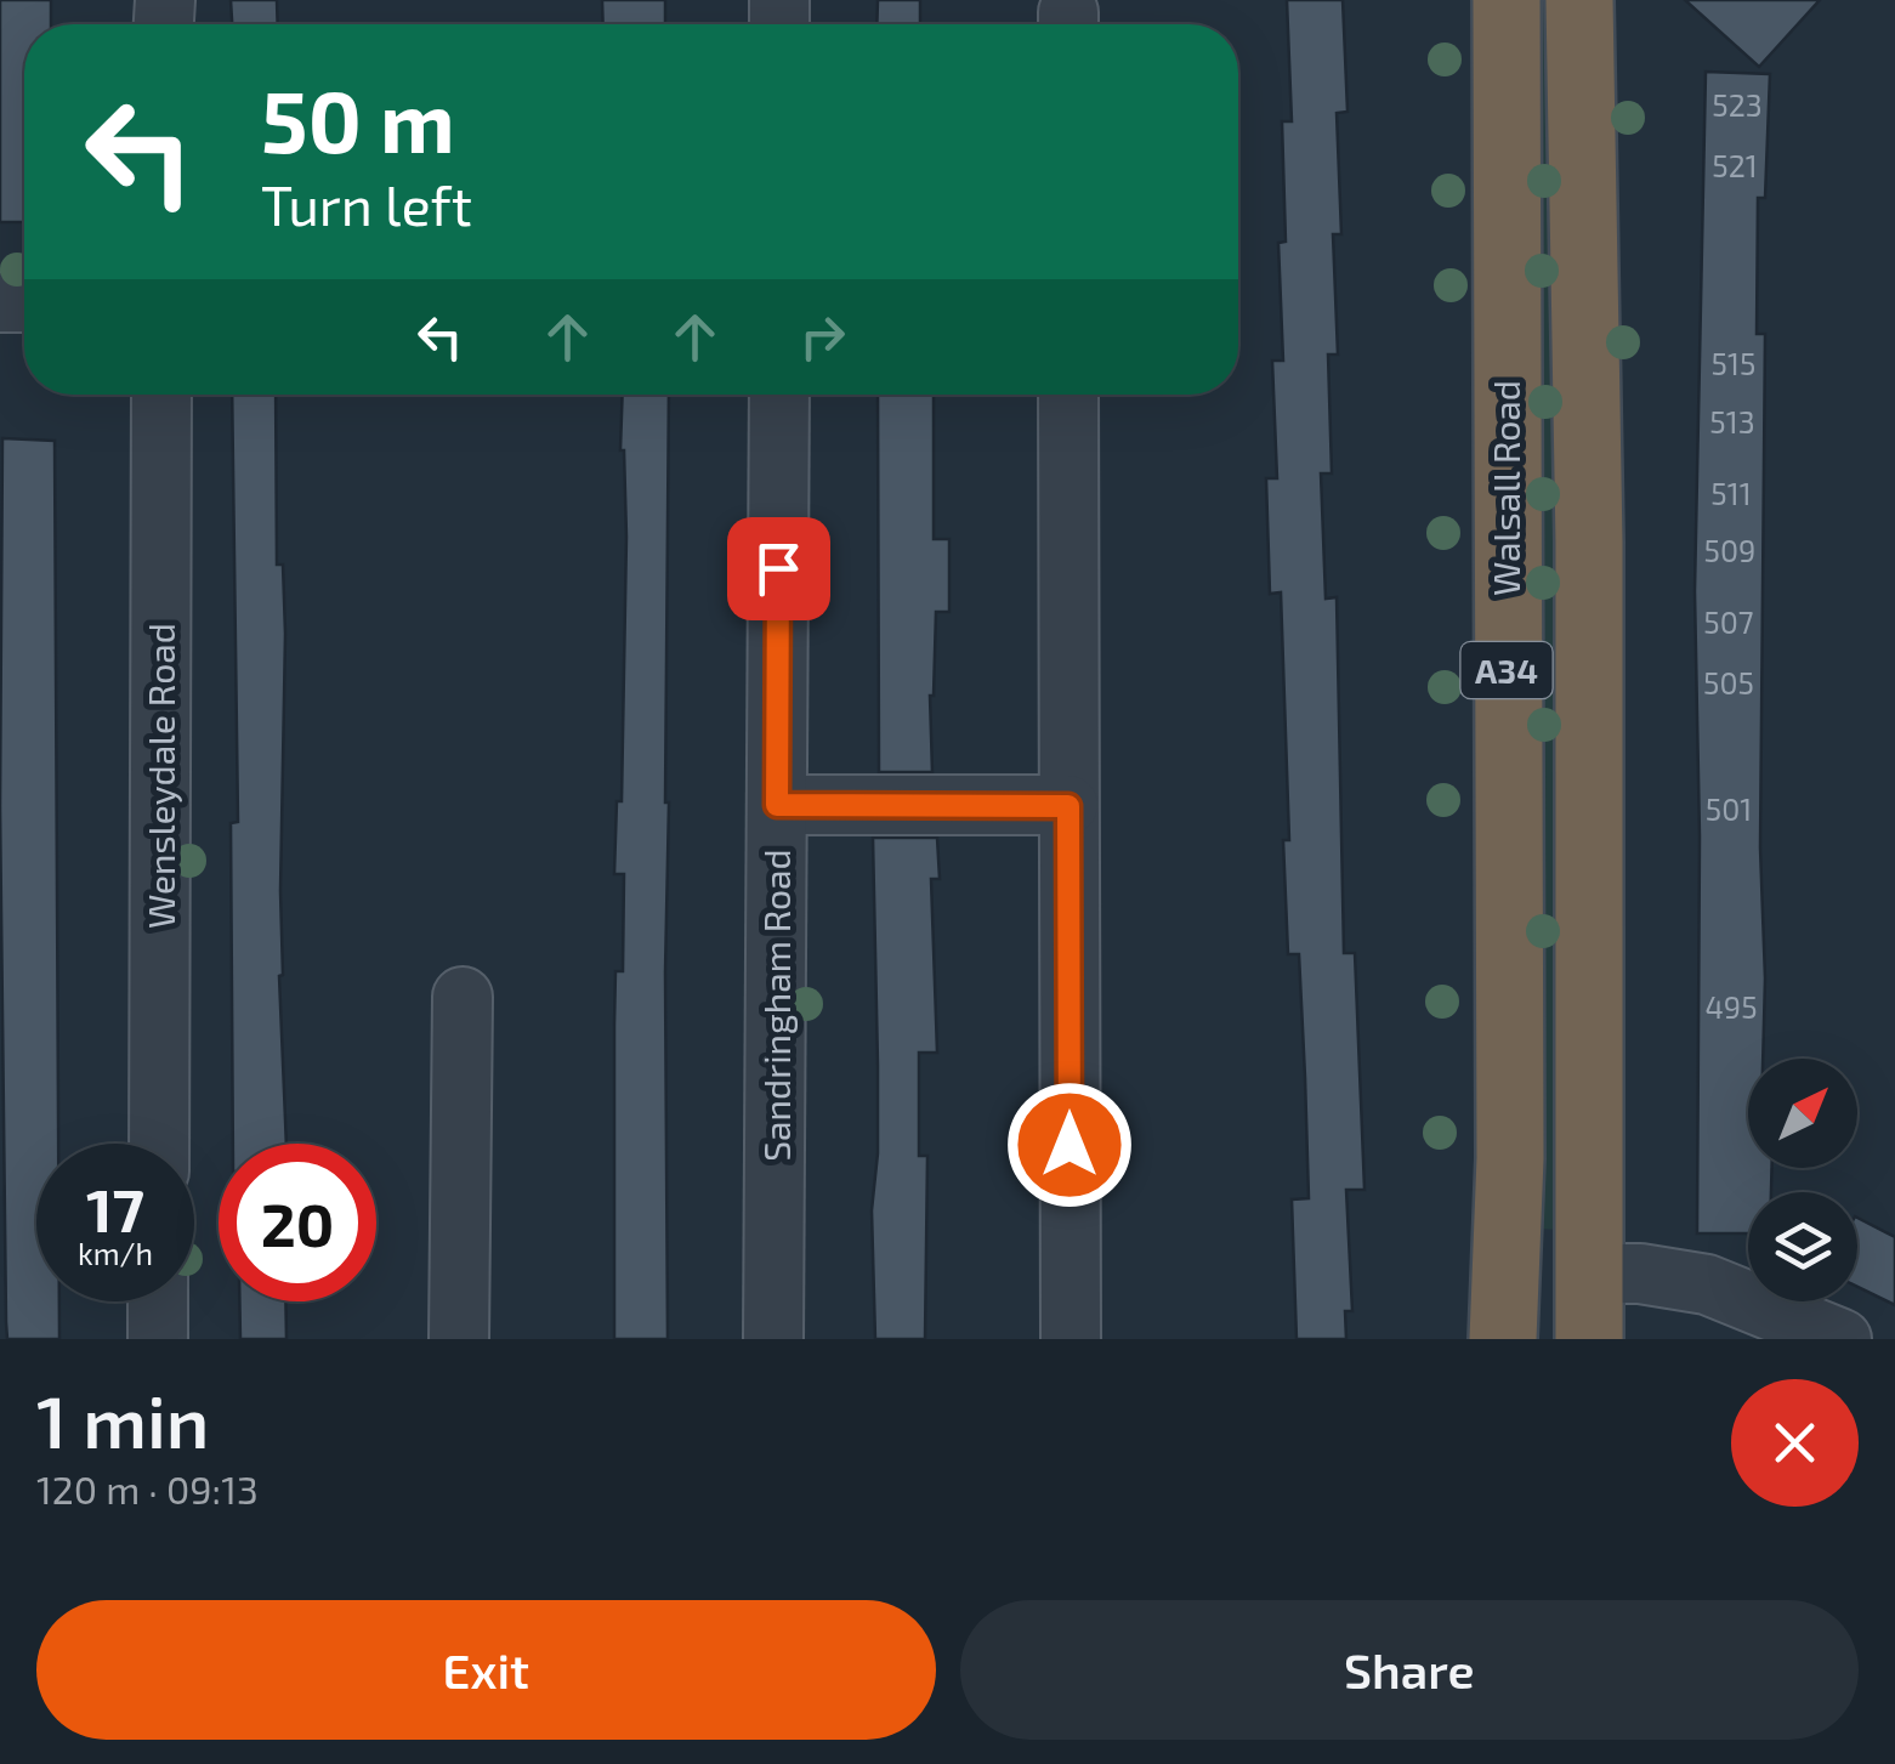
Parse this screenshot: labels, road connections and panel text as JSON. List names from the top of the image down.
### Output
{
  "streets": {
    "highway": ["Walsall Road", "A34"],
    "street": ["Wensleydale Road", "Sandringham Road"]
  },
  "house_numbers": [
    "523",
    "521",
    "515",
    "513",
    "511",
    "509",
    "507",
    "505",
    "501",
    "495"
  ],
  "north": "top right",
  "page": {
    "turn": ["50 m", "Turn left"],
    "speed": "17 km/h",
    "limit": "20",
    "heading": ["1 min", "120 m · 09:13"],
    "buttons": ["Exit", "Share"]
  }
}
